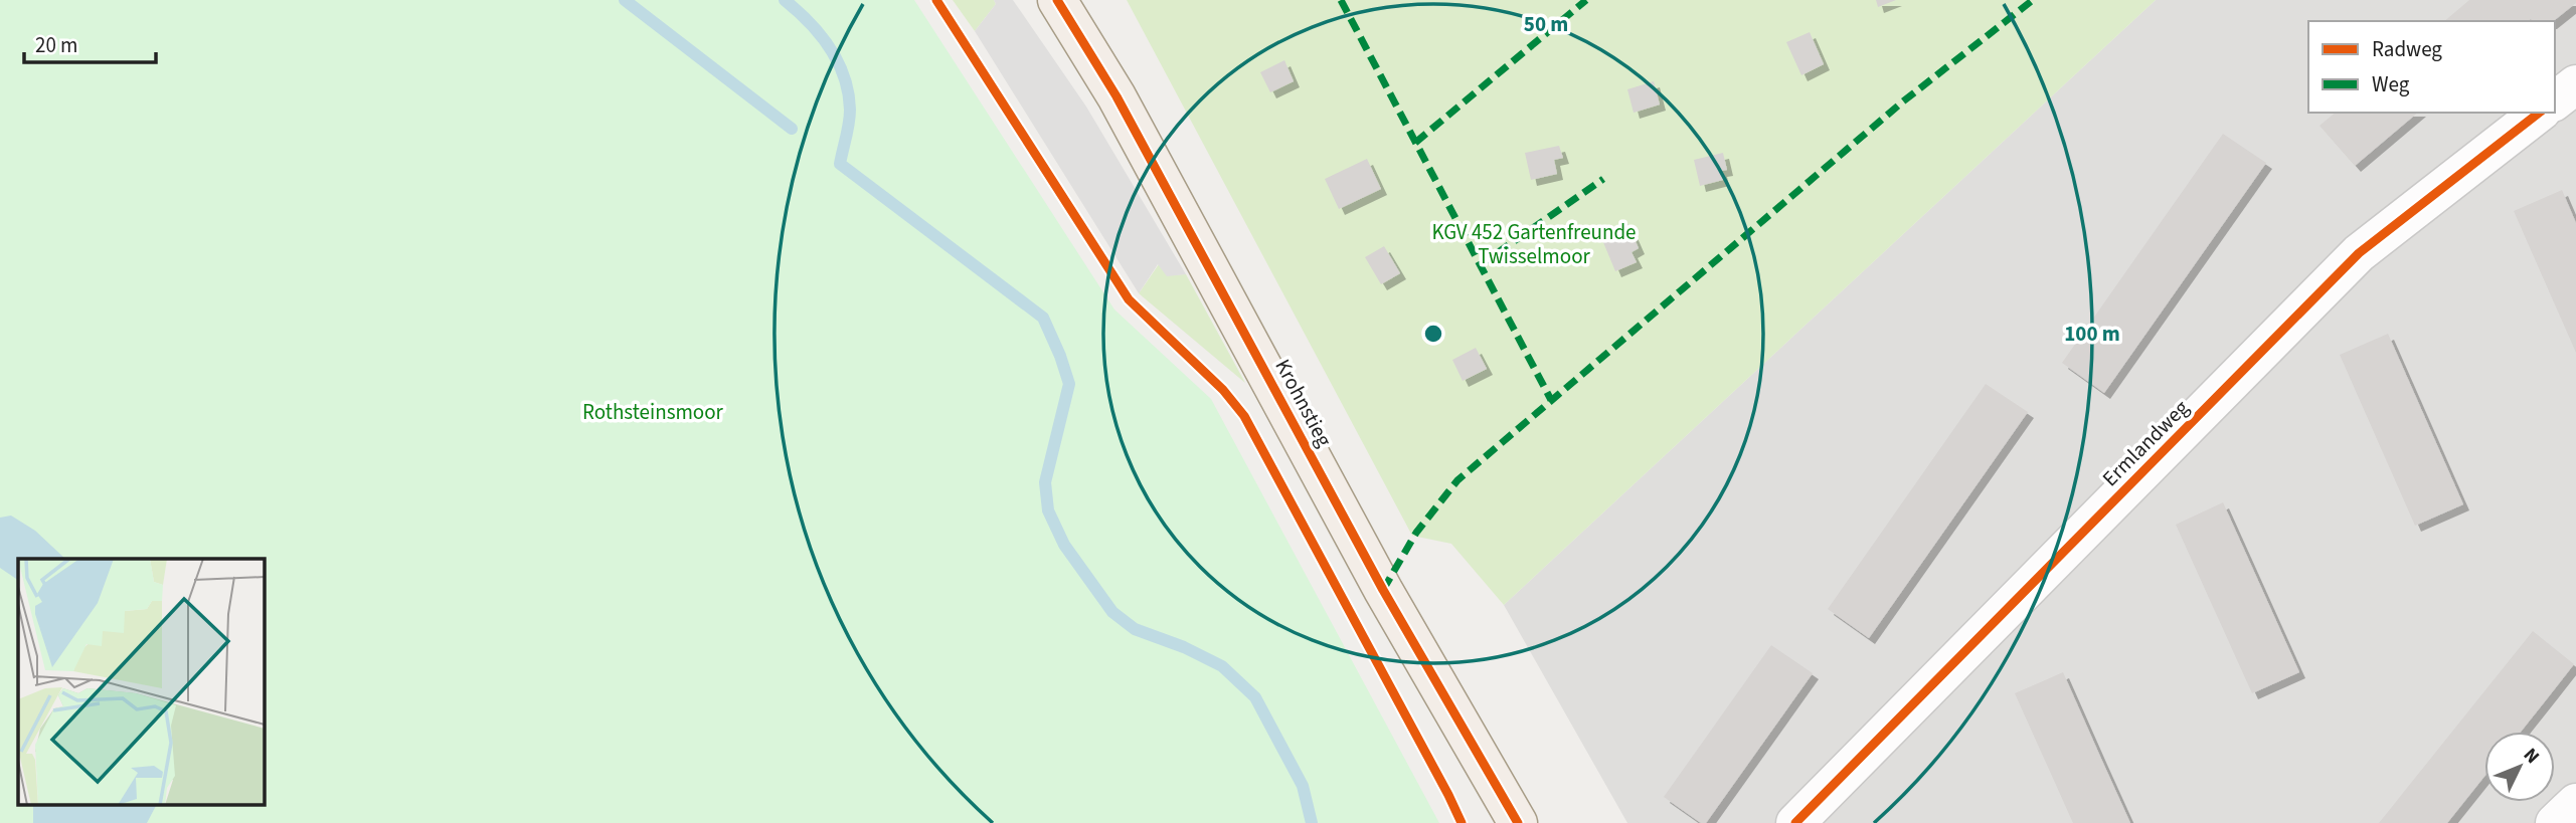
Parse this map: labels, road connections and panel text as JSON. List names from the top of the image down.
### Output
{
  "streets": {
    "main road": ["Krohnstieg"],
    "street": ["Ermlandweg"]
  },
  "parks": ["KGV 452 Gartenfreunde Twisselmoor", "Rothsteinsmoor"],
  "legend": ["Radweg", "Weg"],
  "scale_bar": "20 m",
  "north": "top right",
  "rings": ["50 m", "100 m"]
}
